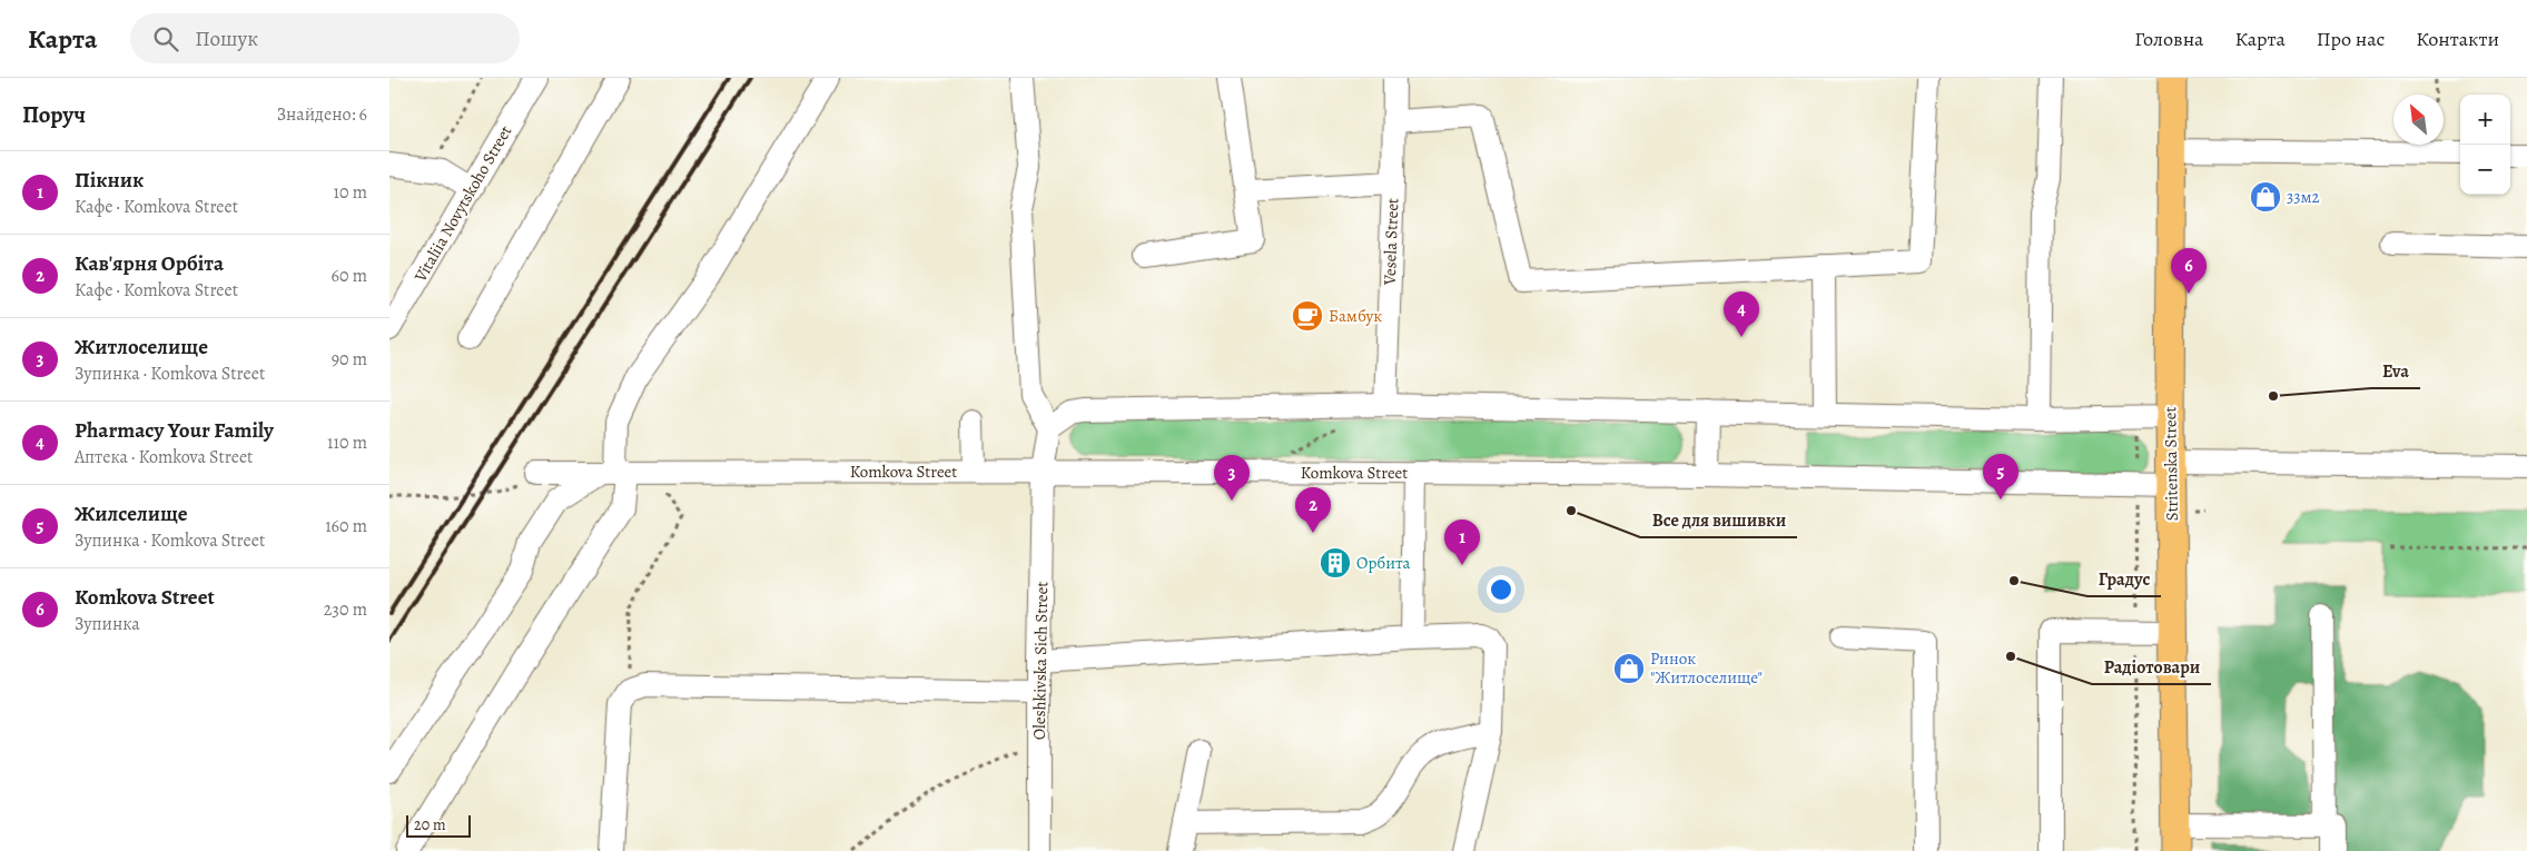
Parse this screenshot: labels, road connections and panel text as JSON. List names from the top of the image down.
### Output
{
  "streets": {
    "main road": ["Stritenska Street"],
    "street": [
      "Vitaliia Novytskoho Street",
      "Vesela Street",
      "Komkova Street",
      "Oleshkivska Sich Street"
    ]
  },
  "crossings": [
    ["Stritenska Street", "Komkova Street"],
    ["Komkova Street", "Oleshkivska Sich Street"]
  ],
  "places": {
    "shop": ["33м2", "Ринок \"Житлоселище\""],
    "cafe": ["Бамбук"],
    "other": [
      "Eva",
      "Все для вишивки",
      "Градус",
      "Радіотовари"
    ],
    "building": ["Орбита"]
  },
  "scale_bar": "20 m",
  "north": "top left",
  "page": {
    "header": "Карта",
    "search": "Пошук",
    "nav": [
      "Головна",
      "Карта",
      "Про нас",
      "Контакти"
    ],
    "heading": ["Поруч", "Знайдено: 6"],
    "map_buttons": ["+", "−"],
    "list": [
      {
        "mark": "1",
        "name": "Пікник",
        "note": "Кафе · Komkova Street",
        "value": "10 m"
      },
      {
        "mark": "2",
        "name": "Кав'ярня Орбіта",
        "note": "Кафе · Komkova Street",
        "value": "60 m"
      },
      {
        "mark": "3",
        "name": "Житлоселище",
        "note": "Зупинка · Komkova Street",
        "value": "90 m"
      },
      {
        "mark": "4",
        "name": "Pharmacy Your Family",
        "note": "Аптека · Komkova Street",
        "value": "110 m"
      },
      {
        "mark": "5",
        "name": "Жилселище",
        "note": "Зупинка · Komkova Street",
        "value": "160 m"
      },
      {
        "mark": "6",
        "name": "Komkova Street",
        "note": "Зупинка",
        "value": "230 m"
      }
    ],
    "pins": [
      "6",
      "4",
      "5",
      "3",
      "2",
      "1"
    ],
    "scale": "20 m"
  }
}
